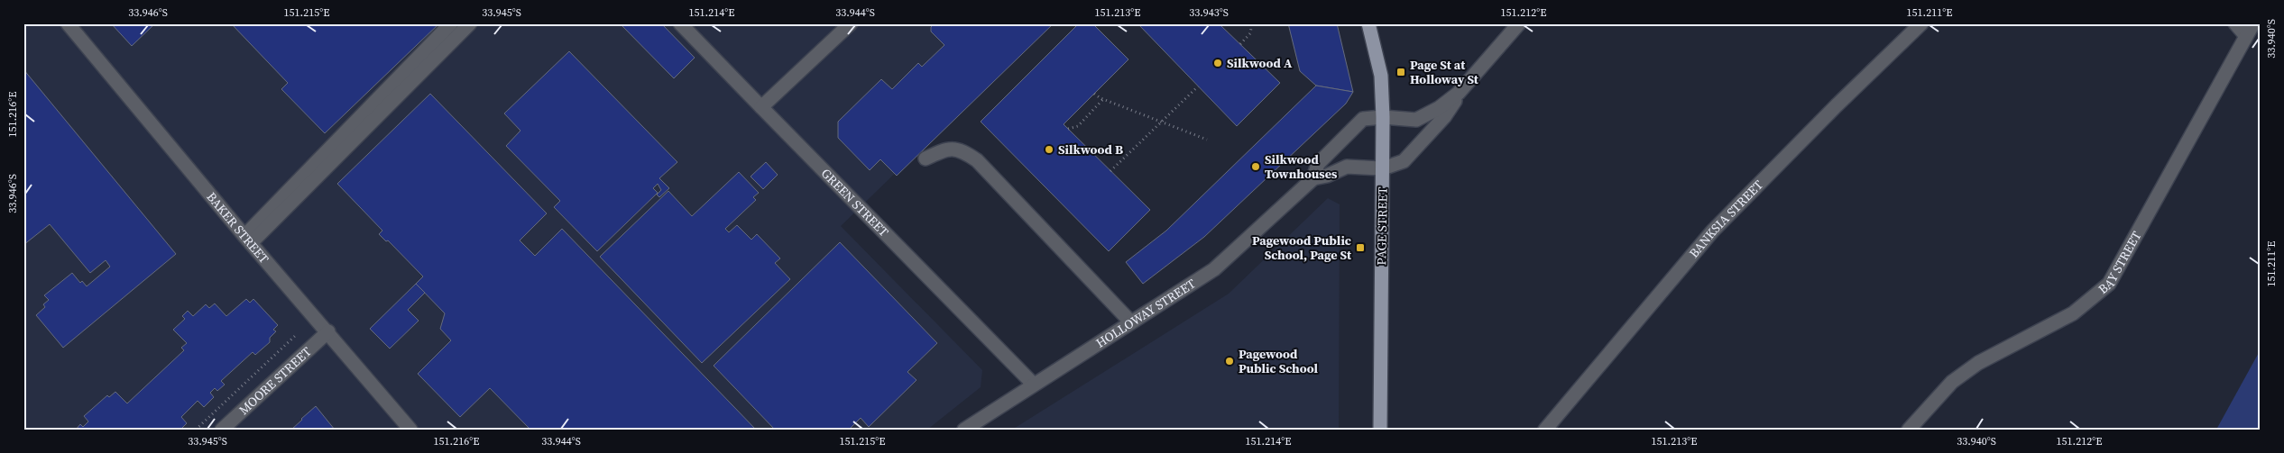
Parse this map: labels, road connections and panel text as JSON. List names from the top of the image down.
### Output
{
  "streets": {
    "main road": ["PAGE STREET"],
    "street": [
      "GREEN STREET",
      "BANKSIA STREET",
      "BAKER STREET",
      "BAY STREET",
      "HOLLOWAY STREET",
      "MOORE STREET"
    ]
  },
  "crossings": [
    ["GREEN STREET", "HOLLOWAY STREET"],
    ["PAGE STREET", "HOLLOWAY STREET"],
    ["BAKER STREET", "MOORE STREET"]
  ],
  "places": {
    "other": [
      "Silkwood A",
      "Silkwood B",
      "Silkwood Townhouses",
      "Pagewood Public School"
    ],
    "transit": ["Page St at Holloway St", "Pagewood Public School, Page St"]
  },
  "coordinates": [
    "33.946°S",
    "151.215°E",
    "33.945°S",
    "151.214°E",
    "33.944°S",
    "151.213°E",
    "33.943°S",
    "151.212°E",
    "151.211°E",
    "33.940°S",
    "151.216°E"
  ]
}
